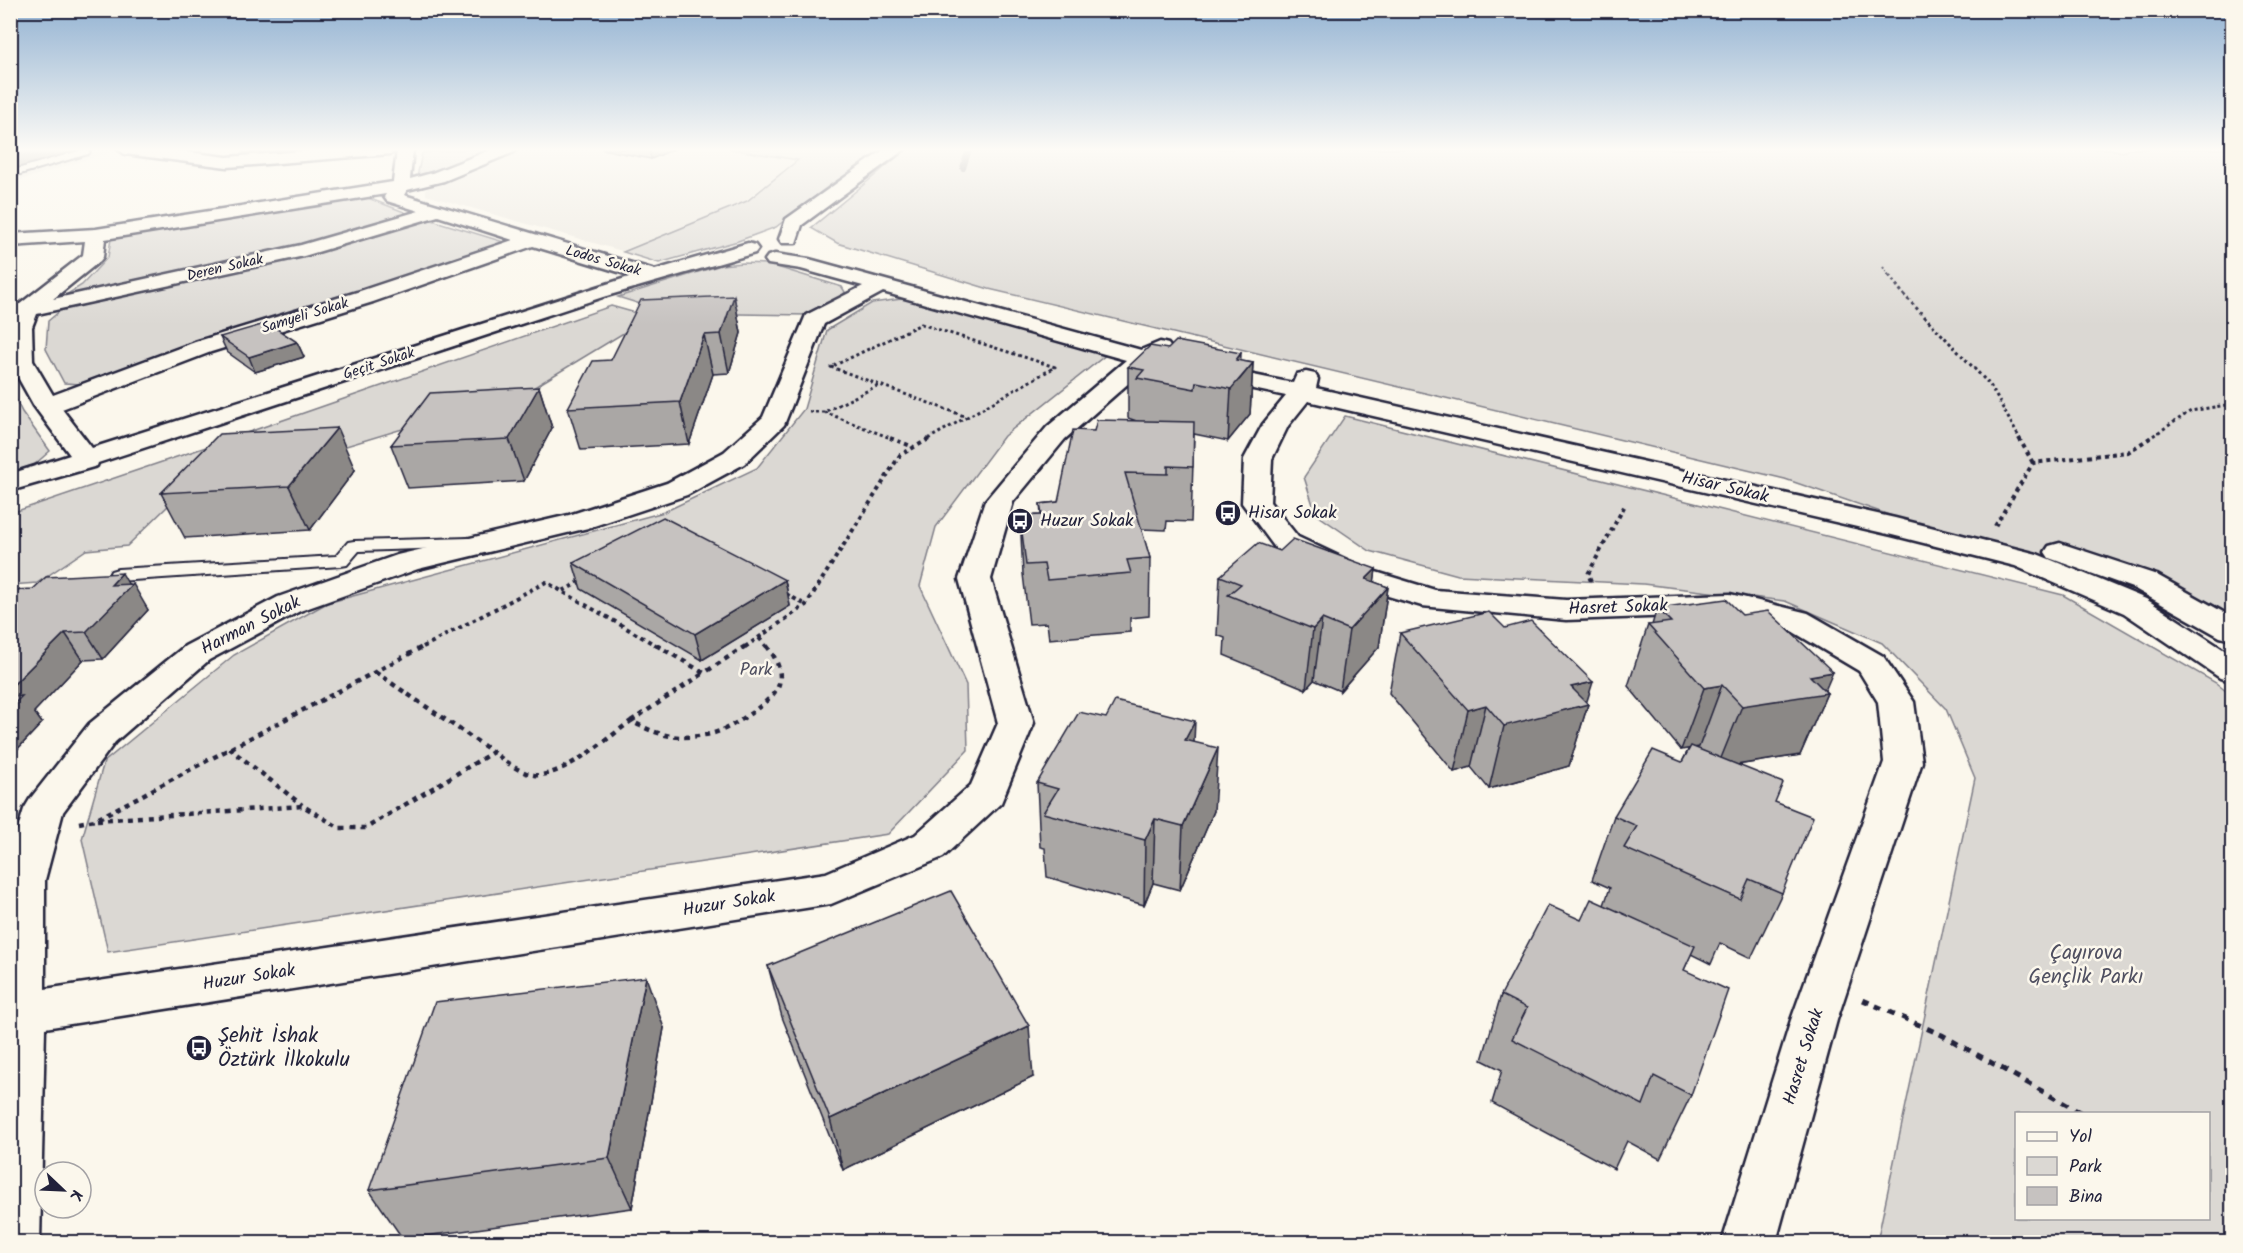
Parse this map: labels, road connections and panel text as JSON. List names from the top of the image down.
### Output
{
  "streets": {
    "street": [
      "Lodos Sokak",
      "Deren Sokak",
      "Samyeli Sokak",
      "Geçit Sokak",
      "Hisar Sokak",
      "Hasret Sokak",
      "Harman Sokak",
      "Huzur Sokak"
    ]
  },
  "crossings": [
    ["Lodos Sokak", "Deren Sokak"],
    ["Lodos Sokak", "Samyeli Sokak"],
    ["Lodos Sokak", "Geçit Sokak"],
    ["Geçit Sokak", "Hisar Sokak"],
    ["Hisar Sokak", "Hasret Sokak"],
    ["Hisar Sokak", "Harman Sokak"],
    ["Hisar Sokak", "Huzur Sokak"],
    ["Harman Sokak", "Huzur Sokak"]
  ],
  "parks": ["Park", "Çayırova Gençlik Parkı"],
  "places": {
    "bus stop": ["Hisar Sokak", "Huzur Sokak", "Şehit İshak Öztürk İlkokulu"]
  },
  "legend": ["Yol", "Park", "Bina"],
  "north": "bottom right"
}
